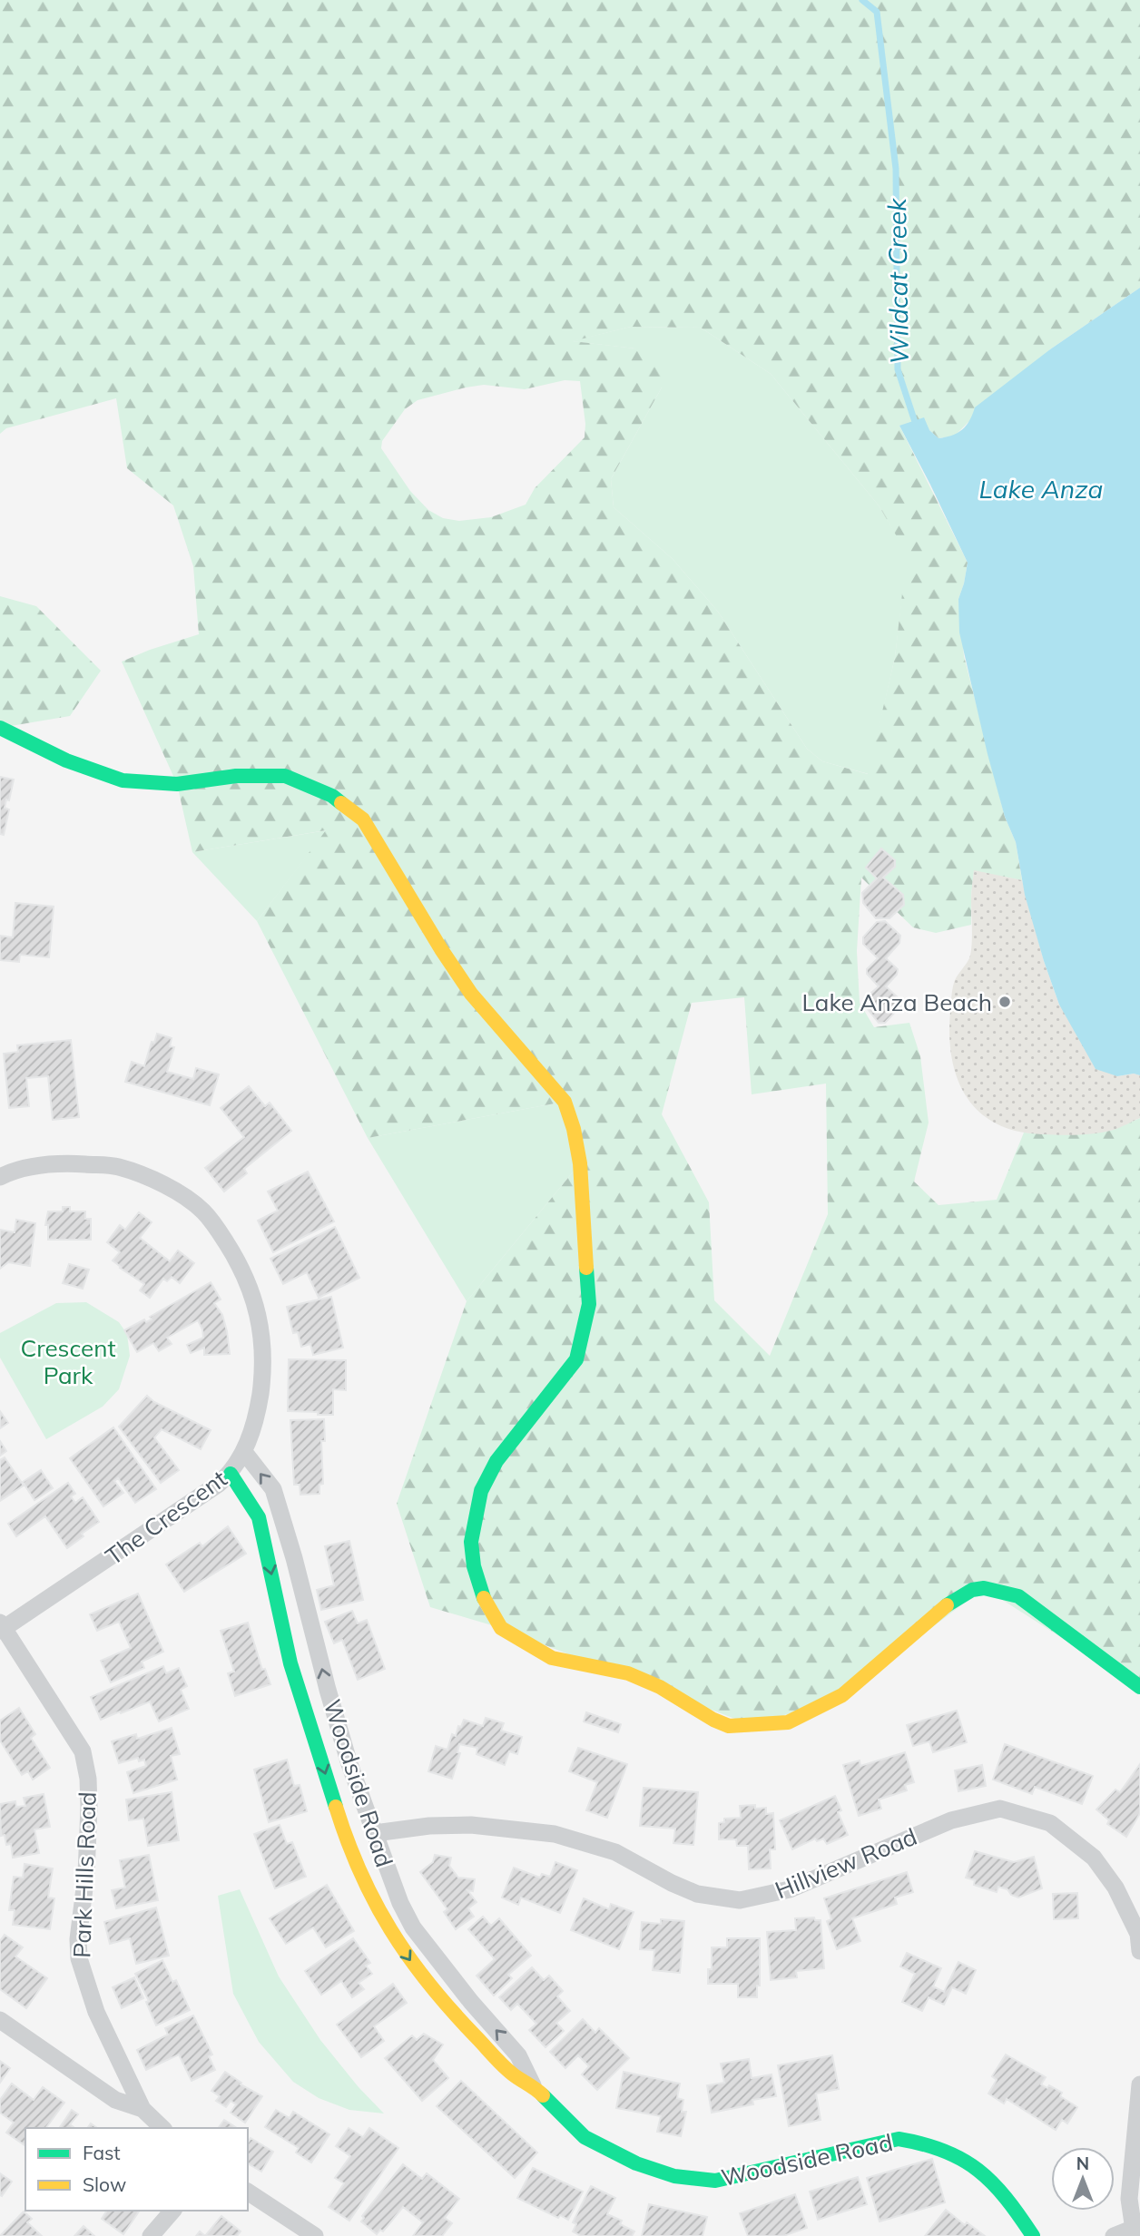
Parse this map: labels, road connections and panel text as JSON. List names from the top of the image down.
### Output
{
  "streets": {
    "street": [
      "The Crescent",
      "Woodside Road",
      "Hillview Road",
      "Park Hills Road"
    ]
  },
  "crossings": [
    ["The Crescent", "Woodside Road"],
    ["The Crescent", "Park Hills Road"],
    ["Woodside Road", "Hillview Road"]
  ],
  "water": ["Wildcat Creek", "Lake Anza"],
  "parks": ["Crescent Park"],
  "places": ["Lake Anza Beach"],
  "legend": ["Fast", "Slow"],
  "north": "top"
}
